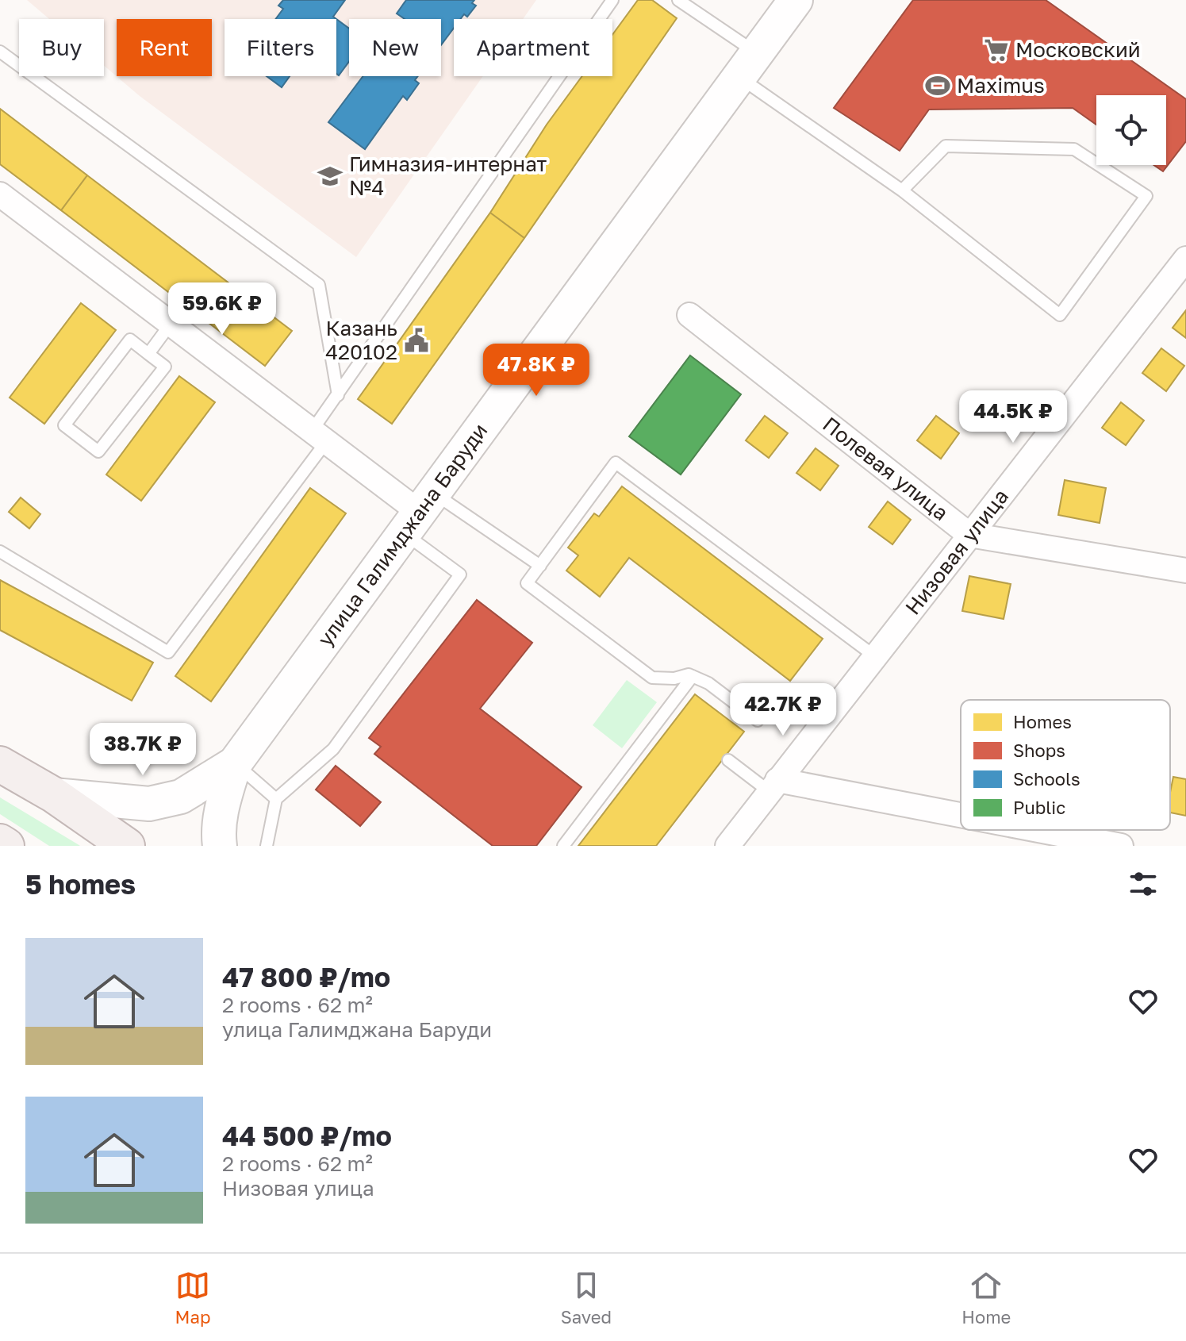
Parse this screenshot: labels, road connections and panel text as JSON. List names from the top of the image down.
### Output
{
  "streets": {
    "street": ["Полевая улица", "улица Галимджана Баруди", "Низовая улица"]
  },
  "crossings": [
    ["Полевая улица", "Низовая улица"]
  ],
  "places": {
    "supermarket": ["Московский"],
    "sports": ["Maximus"],
    "school or university": ["Гимназия-интернат №4"],
    "public building": ["Казань 420102"]
  },
  "legend": [
    "Homes",
    "Shops",
    "Schools",
    "Public"
  ],
  "page": {
    "chip": [
      "Buy",
      "Rent",
      "Filters",
      "New",
      "Apartment"
    ],
    "price": [
      "59.6K ₽",
      "47.8K ₽",
      "44.5K ₽",
      "42.7K ₽",
      "38.7K ₽"
    ],
    "heading": "5 homes",
    "list": [
      {
        "name": "47 800 ₽/mo",
        "note": "2 rooms · 62 m² · улица Галимджана Баруди"
      },
      {
        "name": "44 500 ₽/mo",
        "note": "2 rooms · 62 m² · Низовая улица"
      }
    ],
    "tabs": ["Map", "Saved", "Home"]
  }
}
